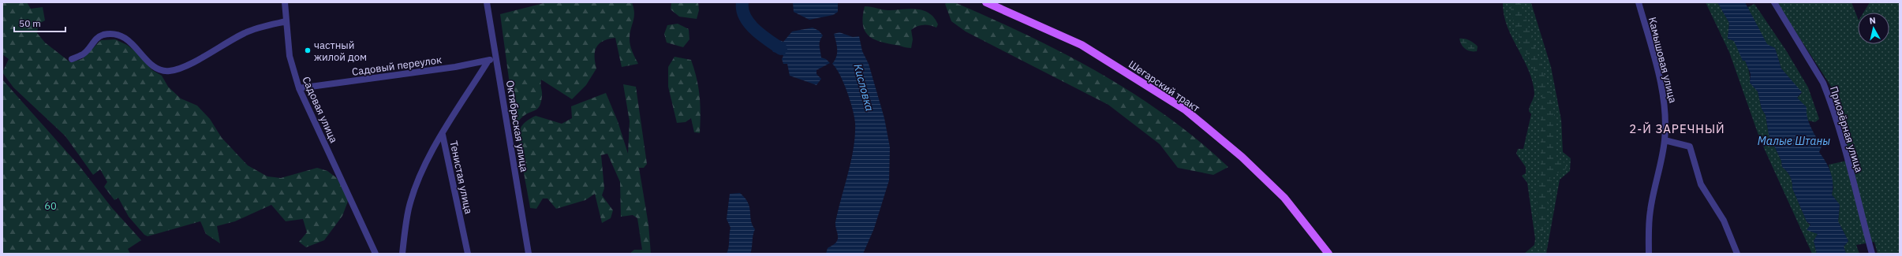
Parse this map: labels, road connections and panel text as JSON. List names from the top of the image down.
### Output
{
  "streets": {
    "main road": ["Шегарский тракт"],
    "street": [
      "Камышовая улица",
      "Садовый переулок",
      "Садовая улица",
      "Октябрьская улица",
      "Приозёрная улица",
      "Тенистая улица"
    ]
  },
  "crossings": [
    ["Садовый переулок", "Садовая улица"],
    ["Садовый переулок", "Октябрьская улица"],
    ["Садовый переулок", "Тенистая улица"]
  ],
  "districts": ["2-Й ЗАРЕЧНЫЙ"],
  "water": ["Кисловка", "Малые Штаны"],
  "parks": ["60"],
  "places": ["частный жилой дом"],
  "scale_bar": "50 m",
  "north": "top"
}
